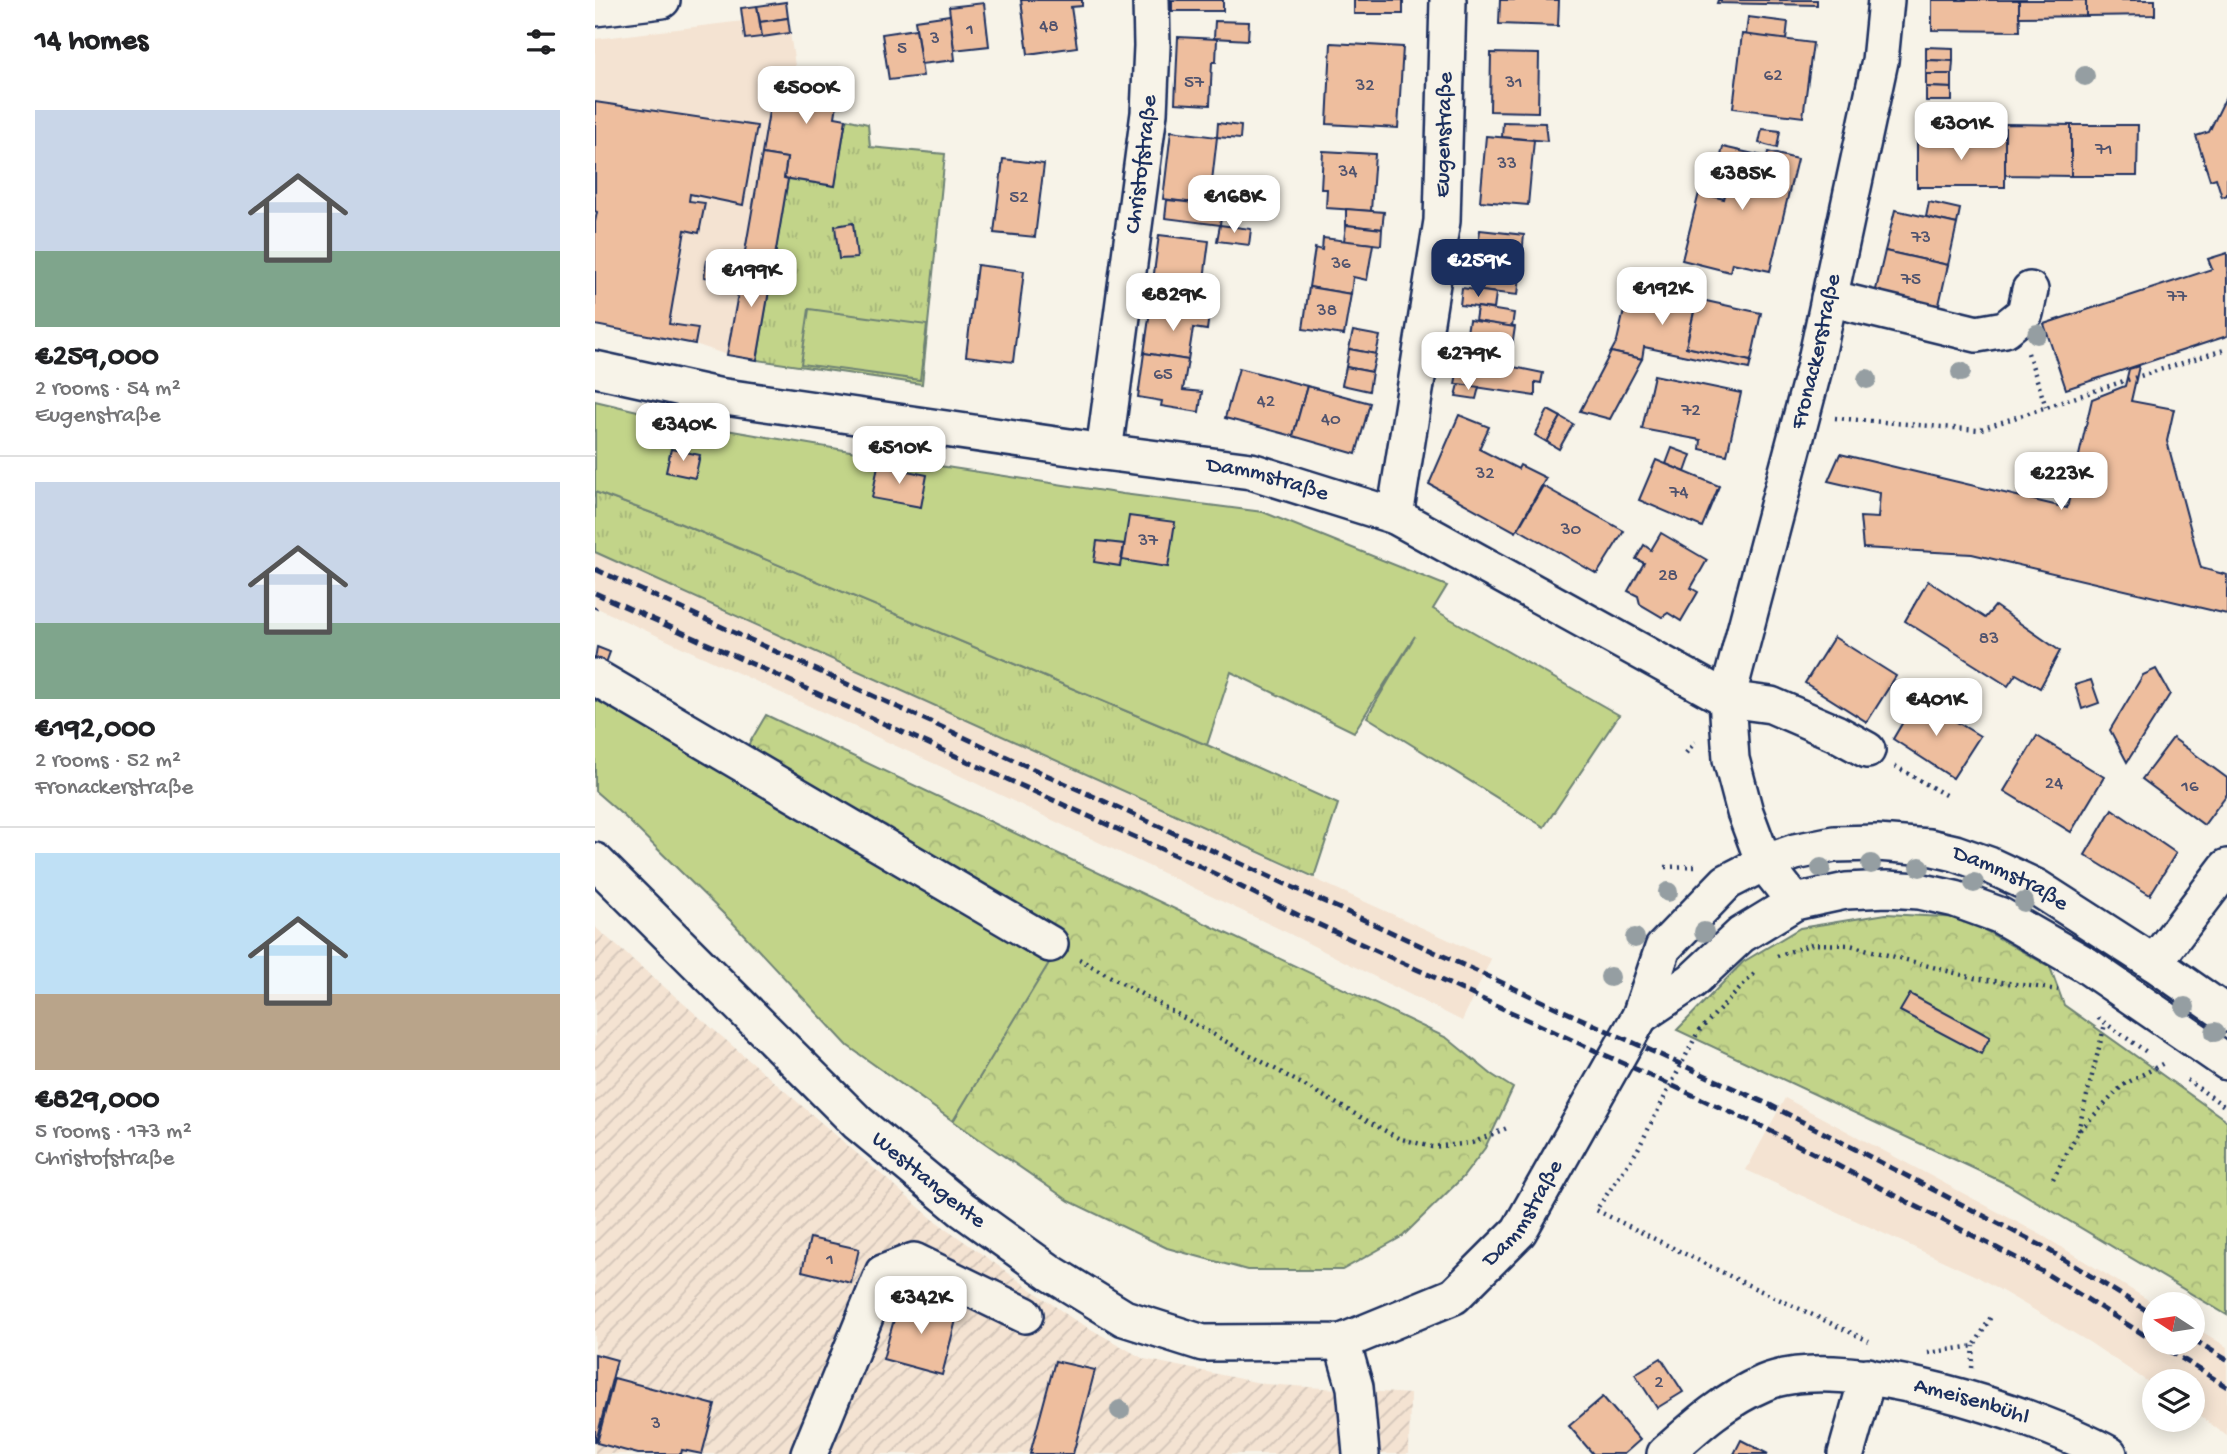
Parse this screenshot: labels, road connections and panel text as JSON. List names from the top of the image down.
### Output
{
  "streets": {
    "street": [
      "Eugenstraße",
      "Christofstraße",
      "Fronackerstraße",
      "Dammstraße",
      "Westtangente",
      "Ameisenbühl"
    ]
  },
  "crossings": [
    ["Eugenstraße", "Dammstraße"],
    ["Christofstraße", "Dammstraße"],
    ["Fronackerstraße", "Dammstraße"],
    ["Dammstraße", "Westtangente"]
  ],
  "house_numbers": [
    "48",
    "1",
    "3",
    "5",
    "62",
    "57",
    "31",
    "32",
    "71",
    "33",
    "34",
    "52",
    "73",
    "36",
    "75",
    "77",
    "38",
    "65",
    "42",
    "72",
    "40",
    "32",
    "74",
    "30",
    "37",
    "28",
    "83",
    "24",
    "16",
    "1",
    "2",
    "3"
  ],
  "north": "left",
  "page": {
    "heading": "14 homes",
    "price": [
      "€500K",
      "€301K",
      "€385K",
      "€168K",
      "€259K",
      "€199K",
      "€192K",
      "€829K",
      "€279K",
      "€340K",
      "€510K",
      "€223K",
      "€401K",
      "€342K"
    ],
    "list": [
      {
        "name": "€259,000",
        "note": "2 rooms · 54 m² · Eugenstraße"
      },
      {
        "name": "€192,000",
        "note": "2 rooms · 52 m² · Fronackerstraße"
      },
      {
        "name": "€829,000",
        "note": "5 rooms · 173 m² · Christofstraße"
      }
    ]
  }
}
